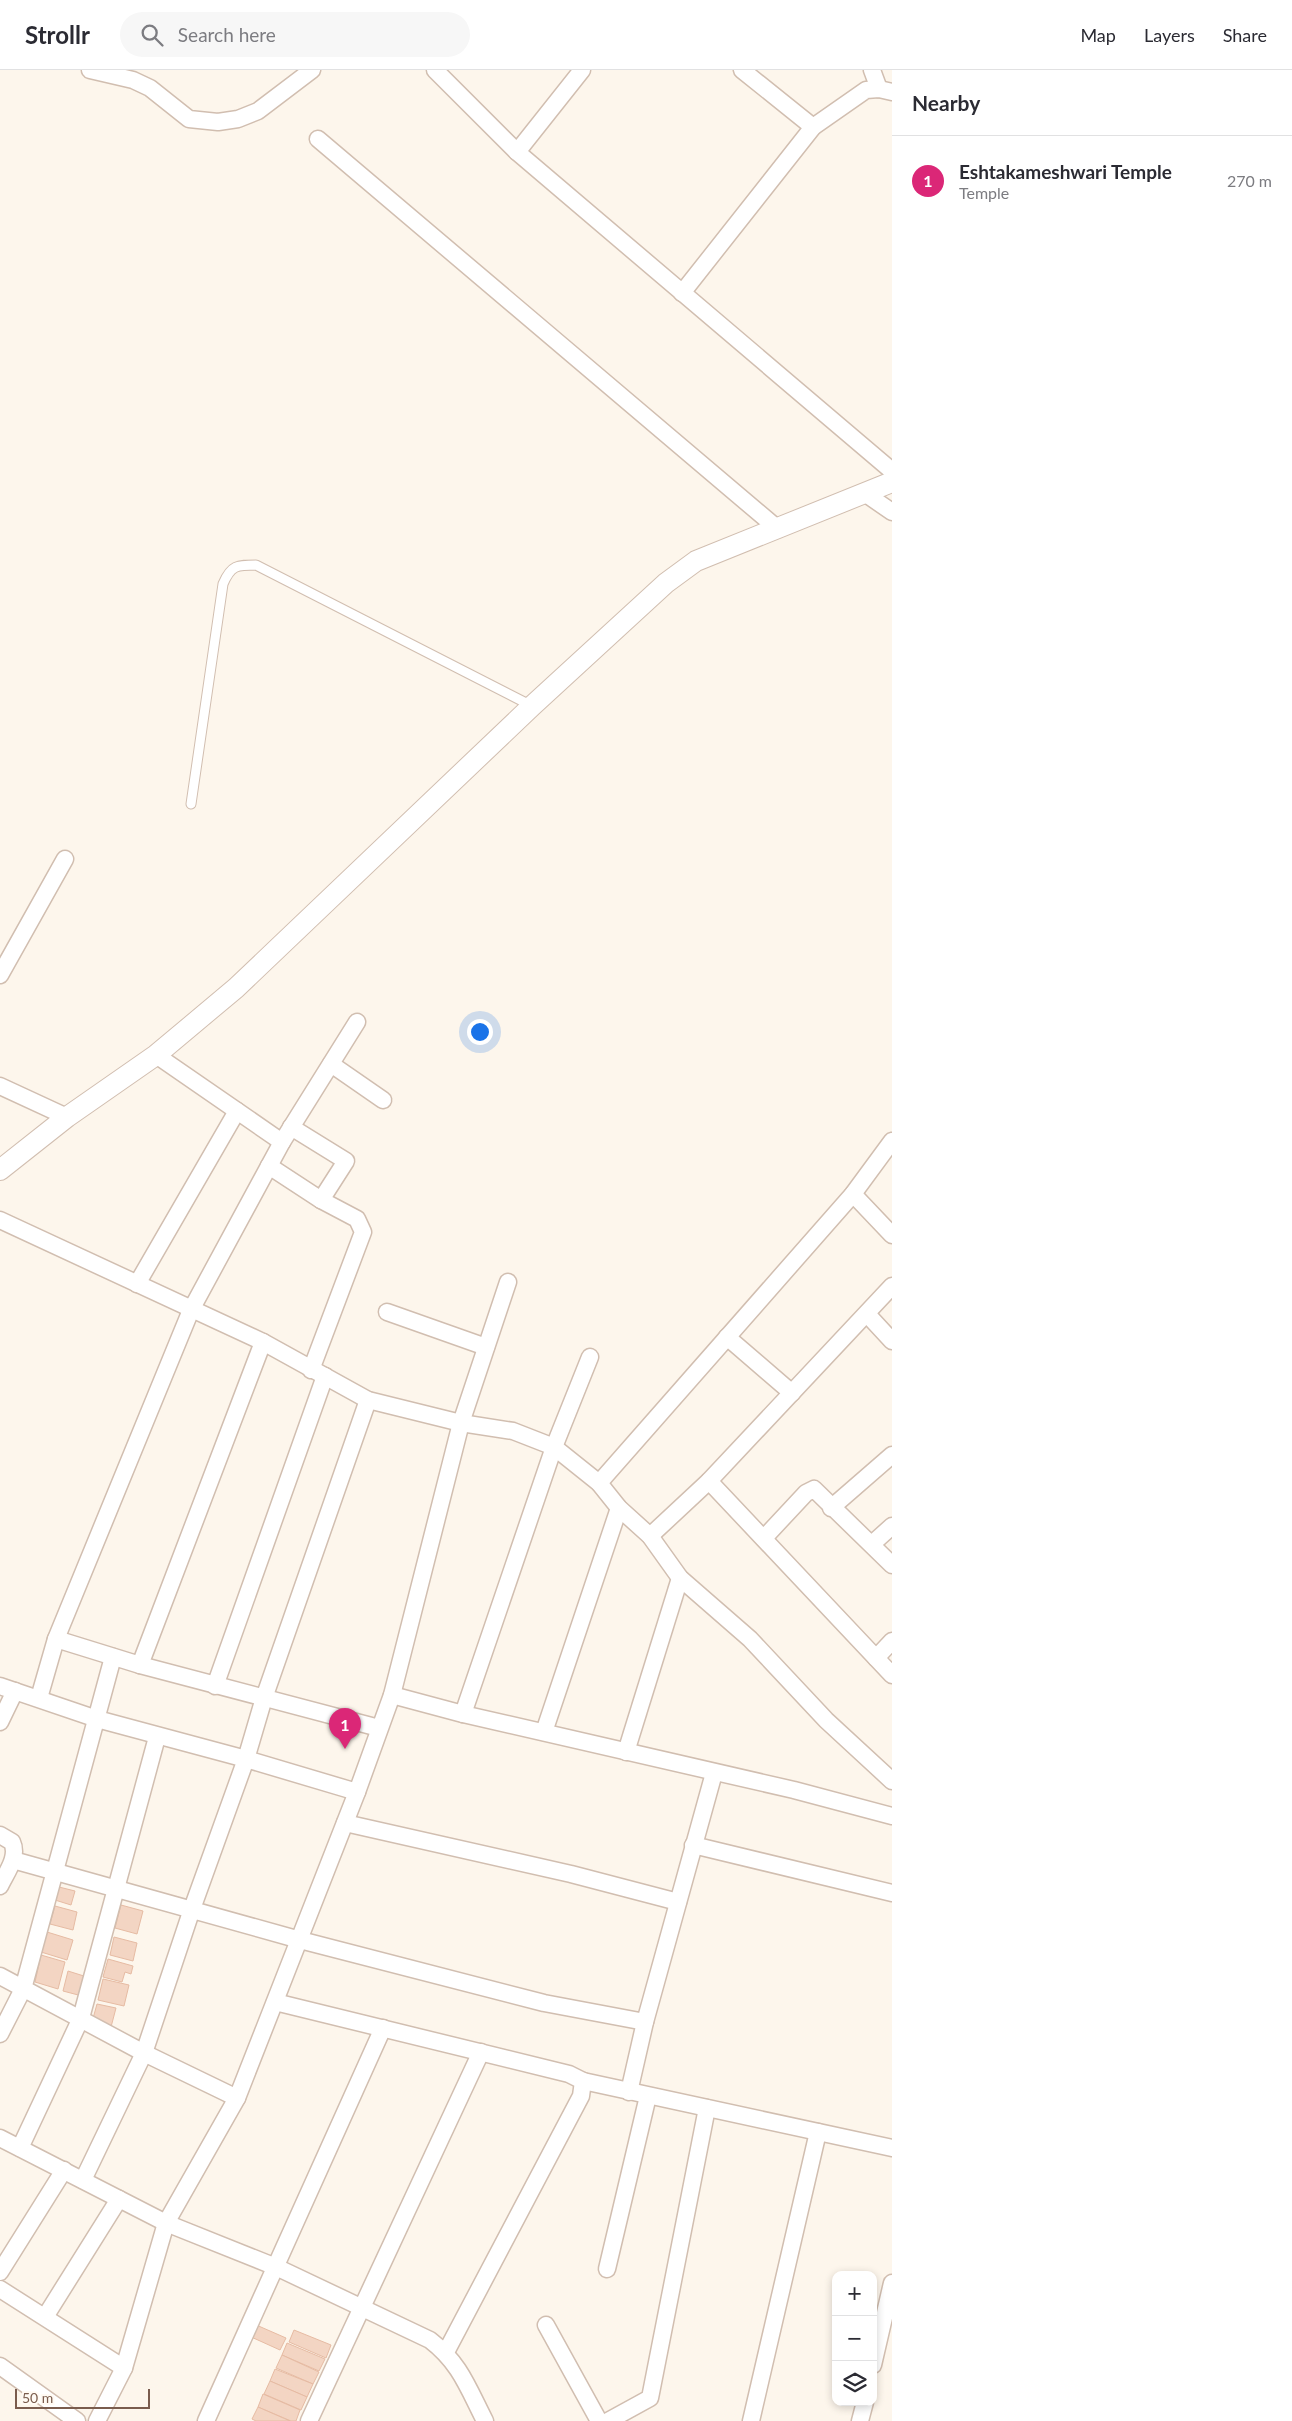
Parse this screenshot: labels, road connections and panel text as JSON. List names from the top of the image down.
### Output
{
  "scale_bar": "50 m",
  "page": {
    "header": "Strollr",
    "search": "Search here",
    "nav": ["Map", "Layers", "Share"],
    "heading": "Nearby",
    "list": [
      {
        "mark": "1",
        "name": "Eshtakameshwari Temple",
        "note": "Temple",
        "value": "270 m"
      }
    ],
    "pins": "1",
    "map_buttons": ["+", "−"],
    "scale": "50 m"
  }
}
